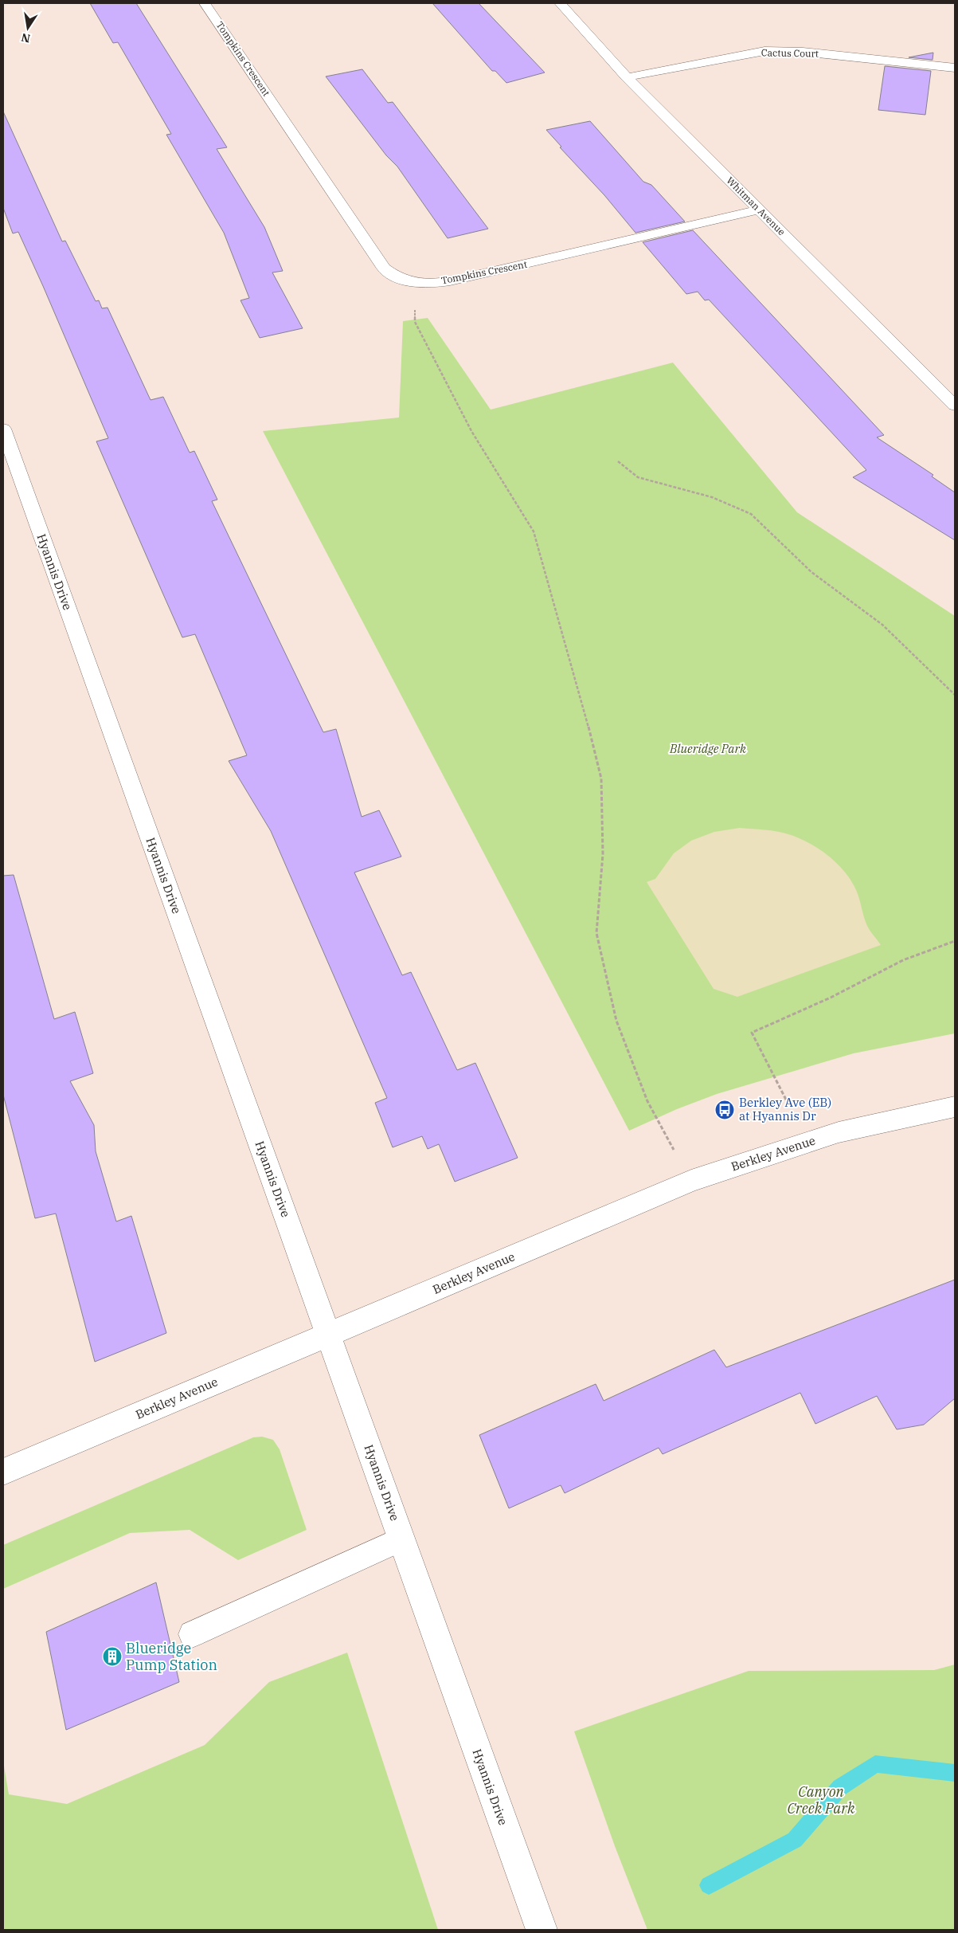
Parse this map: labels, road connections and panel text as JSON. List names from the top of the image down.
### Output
{
  "streets": {
    "street": [
      "Cactus Court",
      "Tompkins Crescent",
      "Whitman Avenue",
      "Hyannis Drive",
      "Berkley Avenue"
    ]
  },
  "crossings": [
    ["Cactus Court", "Whitman Avenue"],
    ["Tompkins Crescent", "Whitman Avenue"],
    ["Hyannis Drive", "Berkley Avenue"]
  ],
  "parks": ["Blueridge Park", "Canyon Creek Park"],
  "places": {
    "bus stop": ["Berkley Ave (EB) at Hyannis Dr"],
    "building": ["Blueridge Pump Station"]
  },
  "north": "bottom"
}
